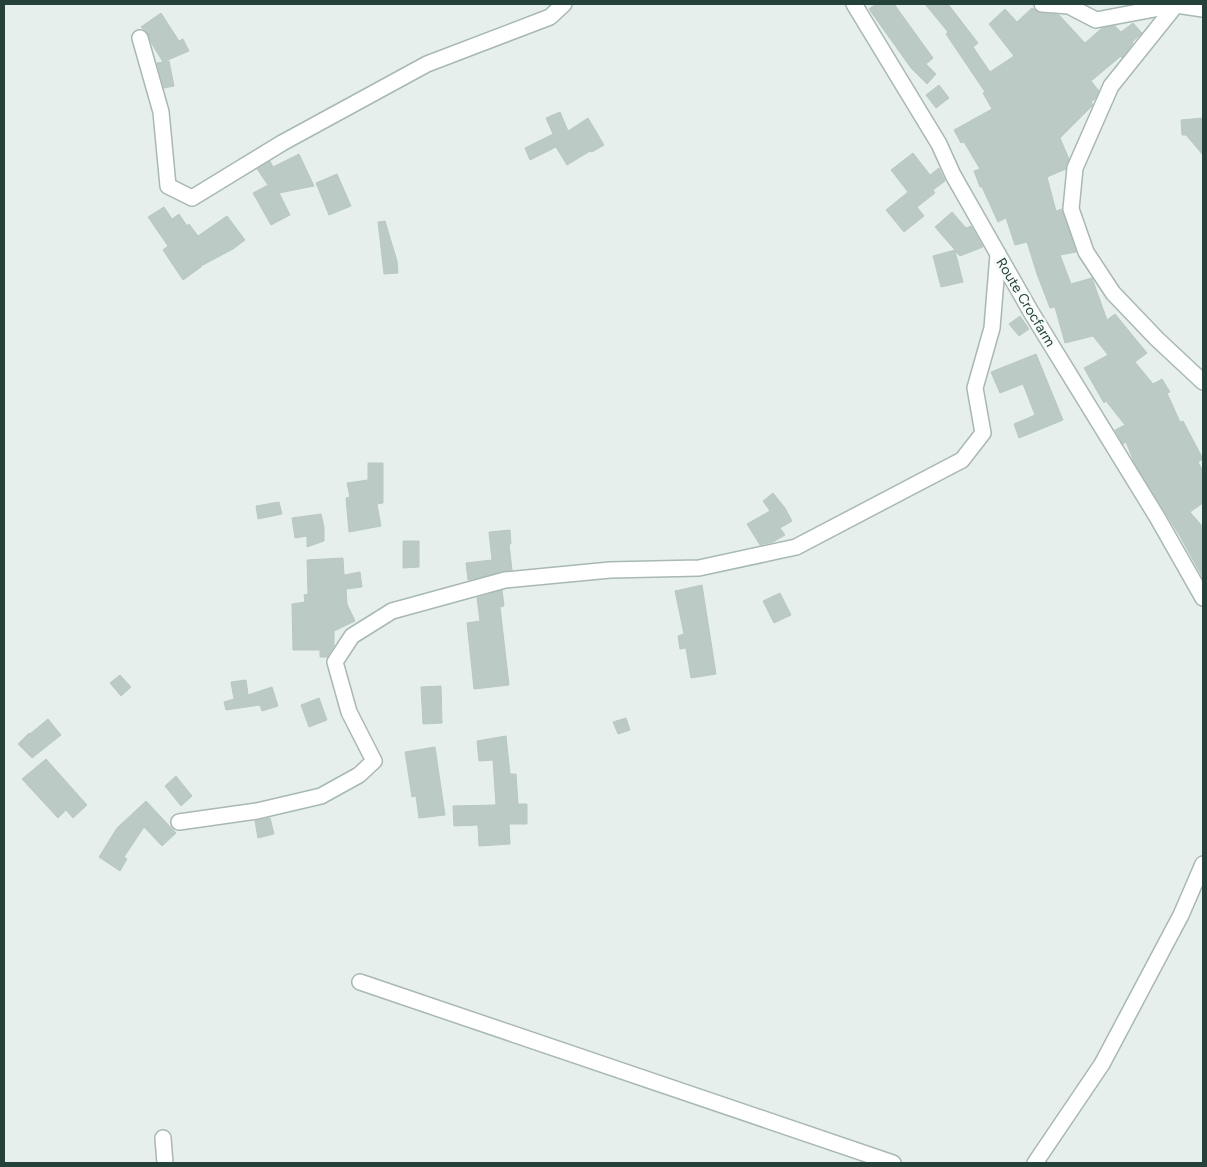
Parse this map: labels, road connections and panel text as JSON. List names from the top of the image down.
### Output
{
  "streets": {
    "street": ["Route Crocfarm"]
  }
}
